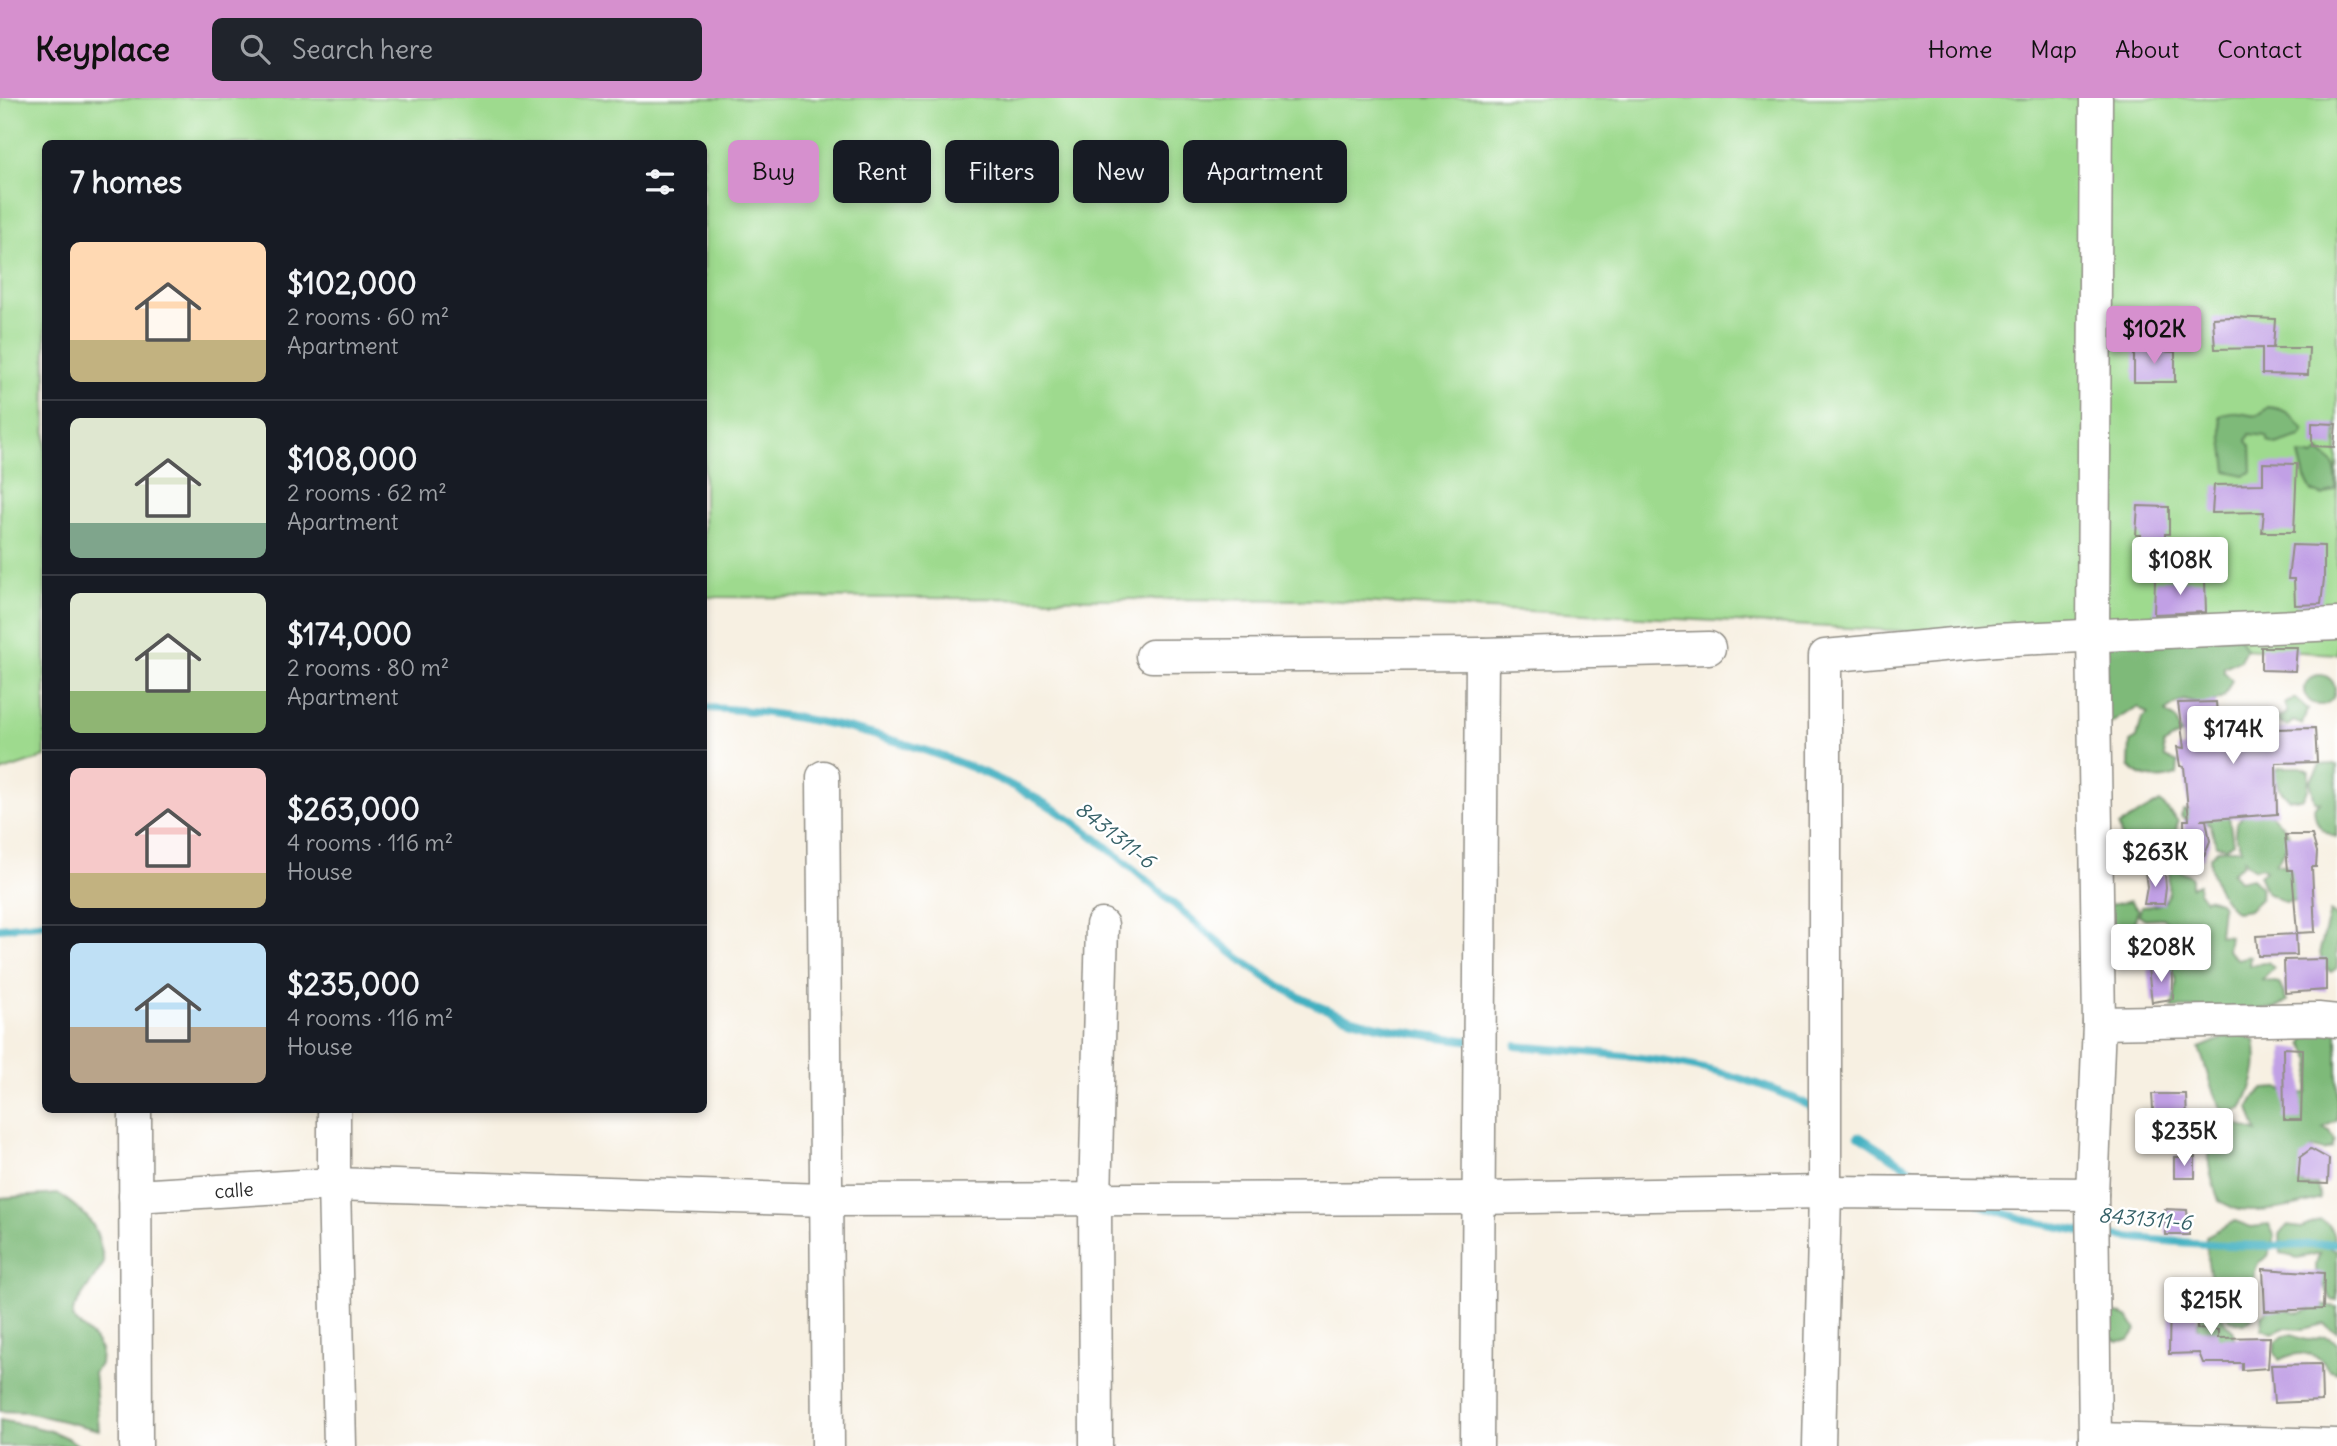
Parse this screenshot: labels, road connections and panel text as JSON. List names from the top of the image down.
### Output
{
  "streets": {
    "street": ["calle"]
  },
  "water": ["8431311-6"],
  "page": {
    "header": "Keyplace",
    "search": "Search here",
    "nav": [
      "Home",
      "Map",
      "About",
      "Contact"
    ],
    "chip": [
      "Buy",
      "Rent",
      "Filters",
      "New",
      "Apartment"
    ],
    "heading": "7 homes",
    "list": [
      {
        "name": "$102,000",
        "note": "2 rooms · 60 m² · Apartment"
      },
      {
        "name": "$108,000",
        "note": "2 rooms · 62 m² · Apartment"
      },
      {
        "name": "$174,000",
        "note": "2 rooms · 80 m² · Apartment"
      },
      {
        "name": "$263,000",
        "note": "4 rooms · 116 m² · House"
      },
      {
        "name": "$235,000",
        "note": "4 rooms · 116 m² · House"
      }
    ],
    "price": [
      "$102K",
      "$108K",
      "$174K",
      "$263K",
      "$208K",
      "$235K",
      "$215K"
    ]
  }
}
